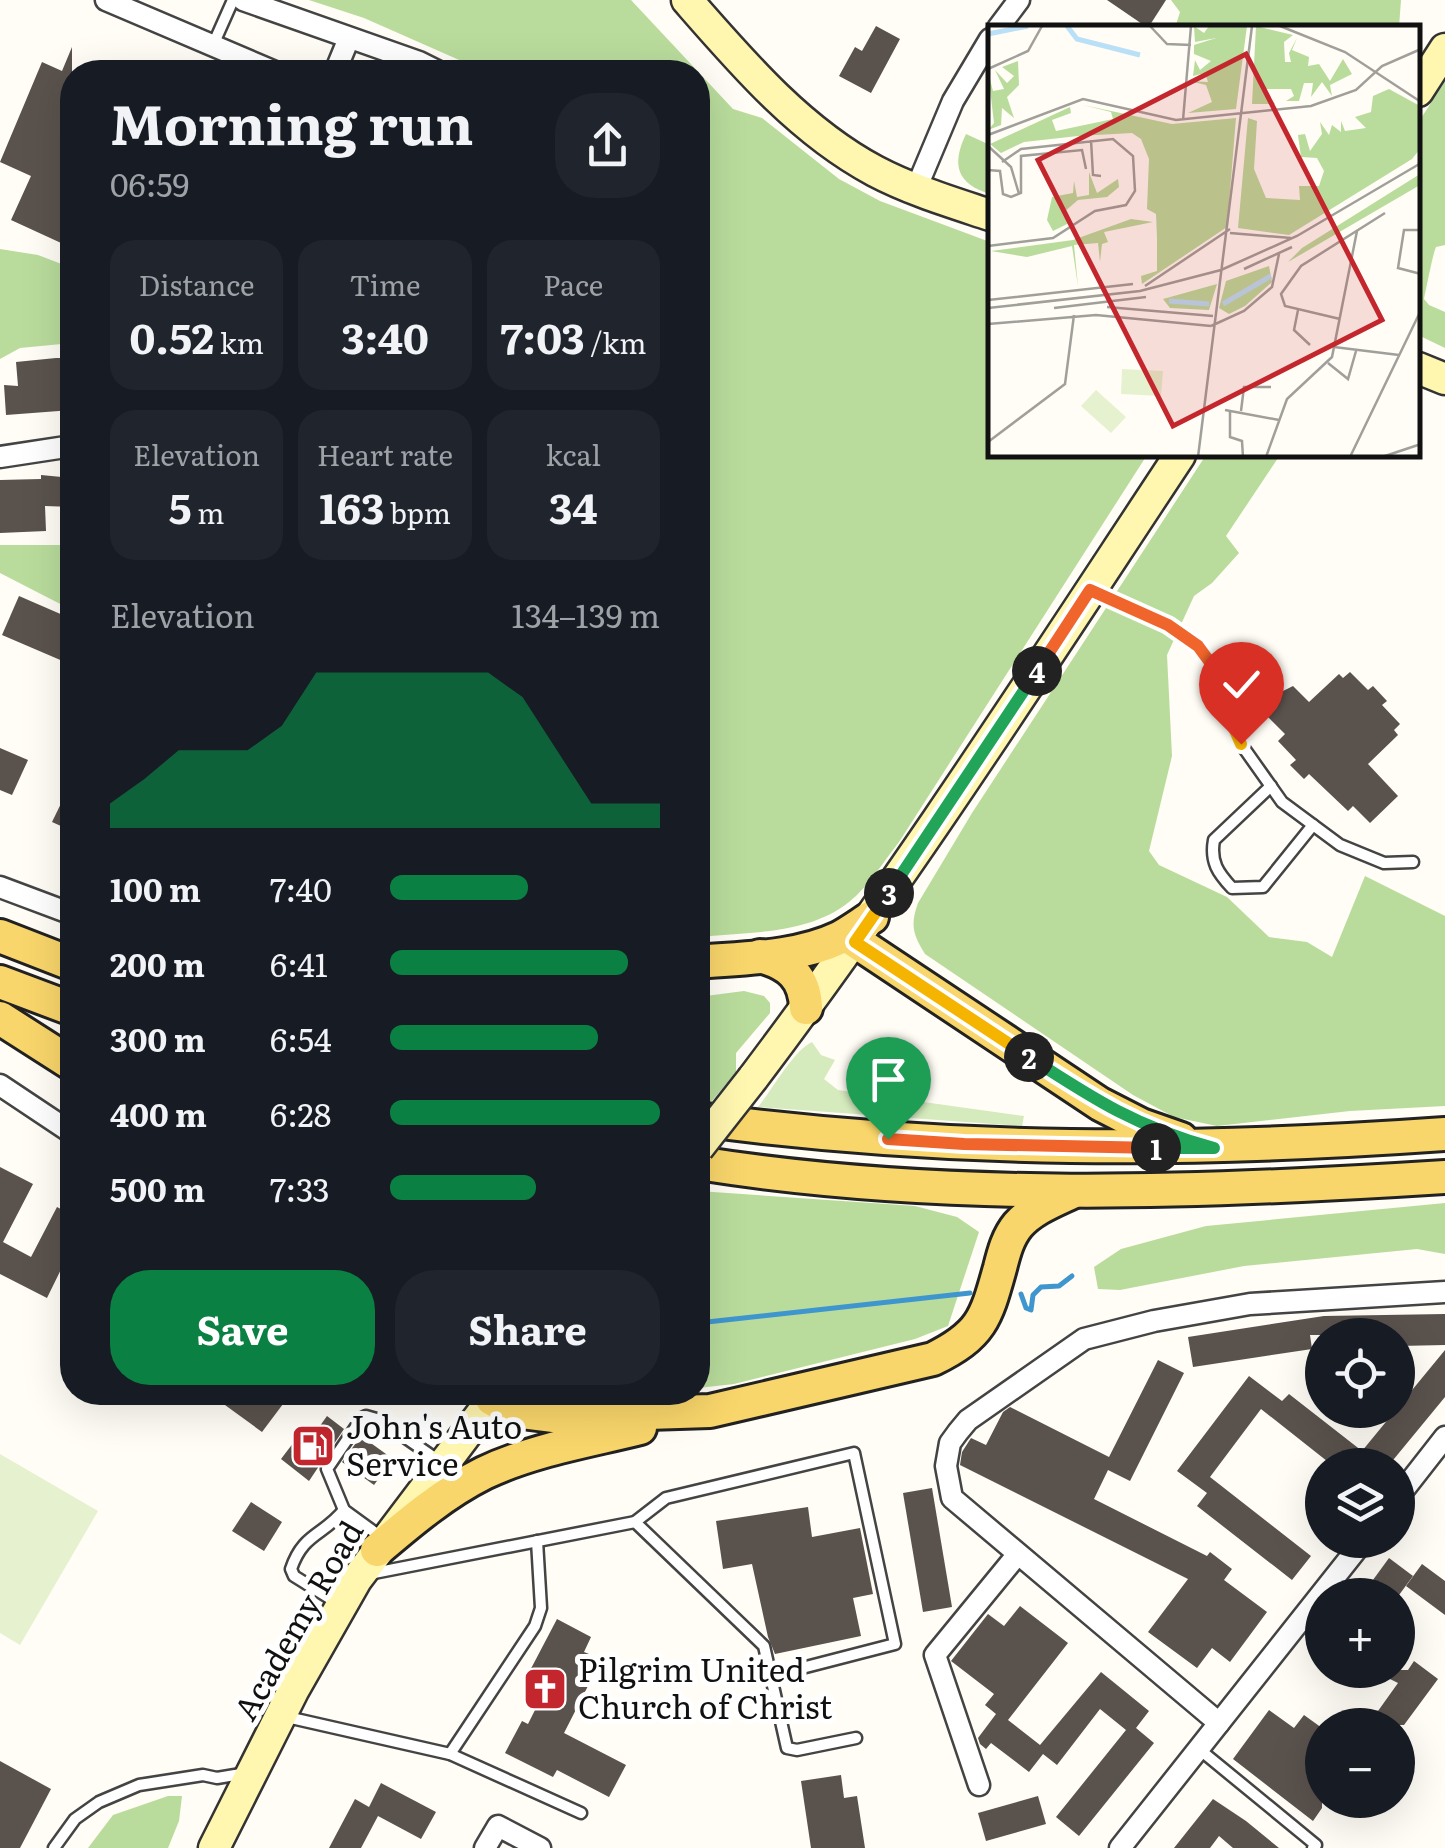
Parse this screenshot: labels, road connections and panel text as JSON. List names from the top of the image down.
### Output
{
  "streets": {
    "main road": ["Academy Road"]
  },
  "places": {
    "fuel station": ["John's Auto Service"],
    "church": ["Pilgrim United Church of Christ"]
  },
  "page": {
    "heading": ["Morning run", "06:59"],
    "stats": [
      ["Distance", "0.52 km"],
      ["Time", "3:40"],
      ["Pace", "7:03 /km"],
      ["Elevation", "5 m"],
      ["Heart rate", "163 bpm"],
      ["kcal", "34"]
    ],
    "chart": ["Elevation", "134–139 m"],
    "pins": [
      "4",
      "3",
      "2",
      "1"
    ],
    "list": [
      {
        "name": "100 m",
        "note": "7:40"
      },
      {
        "name": "200 m",
        "note": "6:41"
      },
      {
        "name": "300 m",
        "note": "6:54"
      },
      {
        "name": "400 m",
        "note": "6:28"
      },
      {
        "name": "500 m",
        "note": "7:33"
      }
    ],
    "buttons": ["Save", "Share"],
    "map_buttons": ["+", "−"]
  }
}
